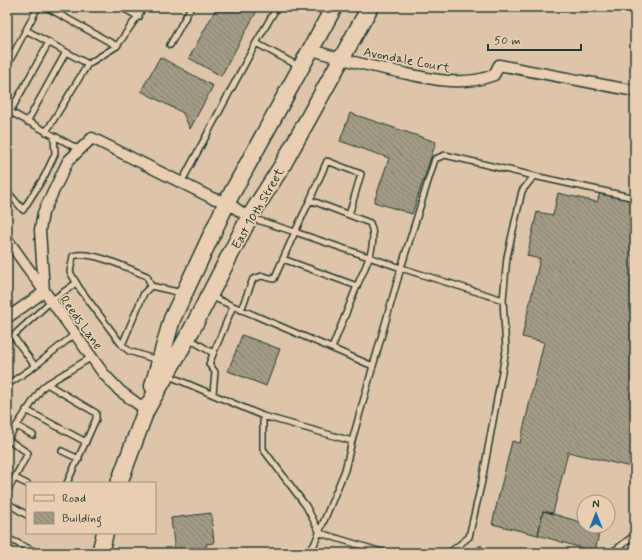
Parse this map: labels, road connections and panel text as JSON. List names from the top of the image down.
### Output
{
  "streets": {
    "main road": ["East 10th Street"],
    "street": ["Avondale Court", "Reeds Lane"]
  },
  "crossings": [
    ["Avondale Court", "East 10th Street"],
    ["East 10th Street", "Reeds Lane"]
  ],
  "legend": ["Road", "Building"],
  "scale_bar": "50 m",
  "north": "top"
}
